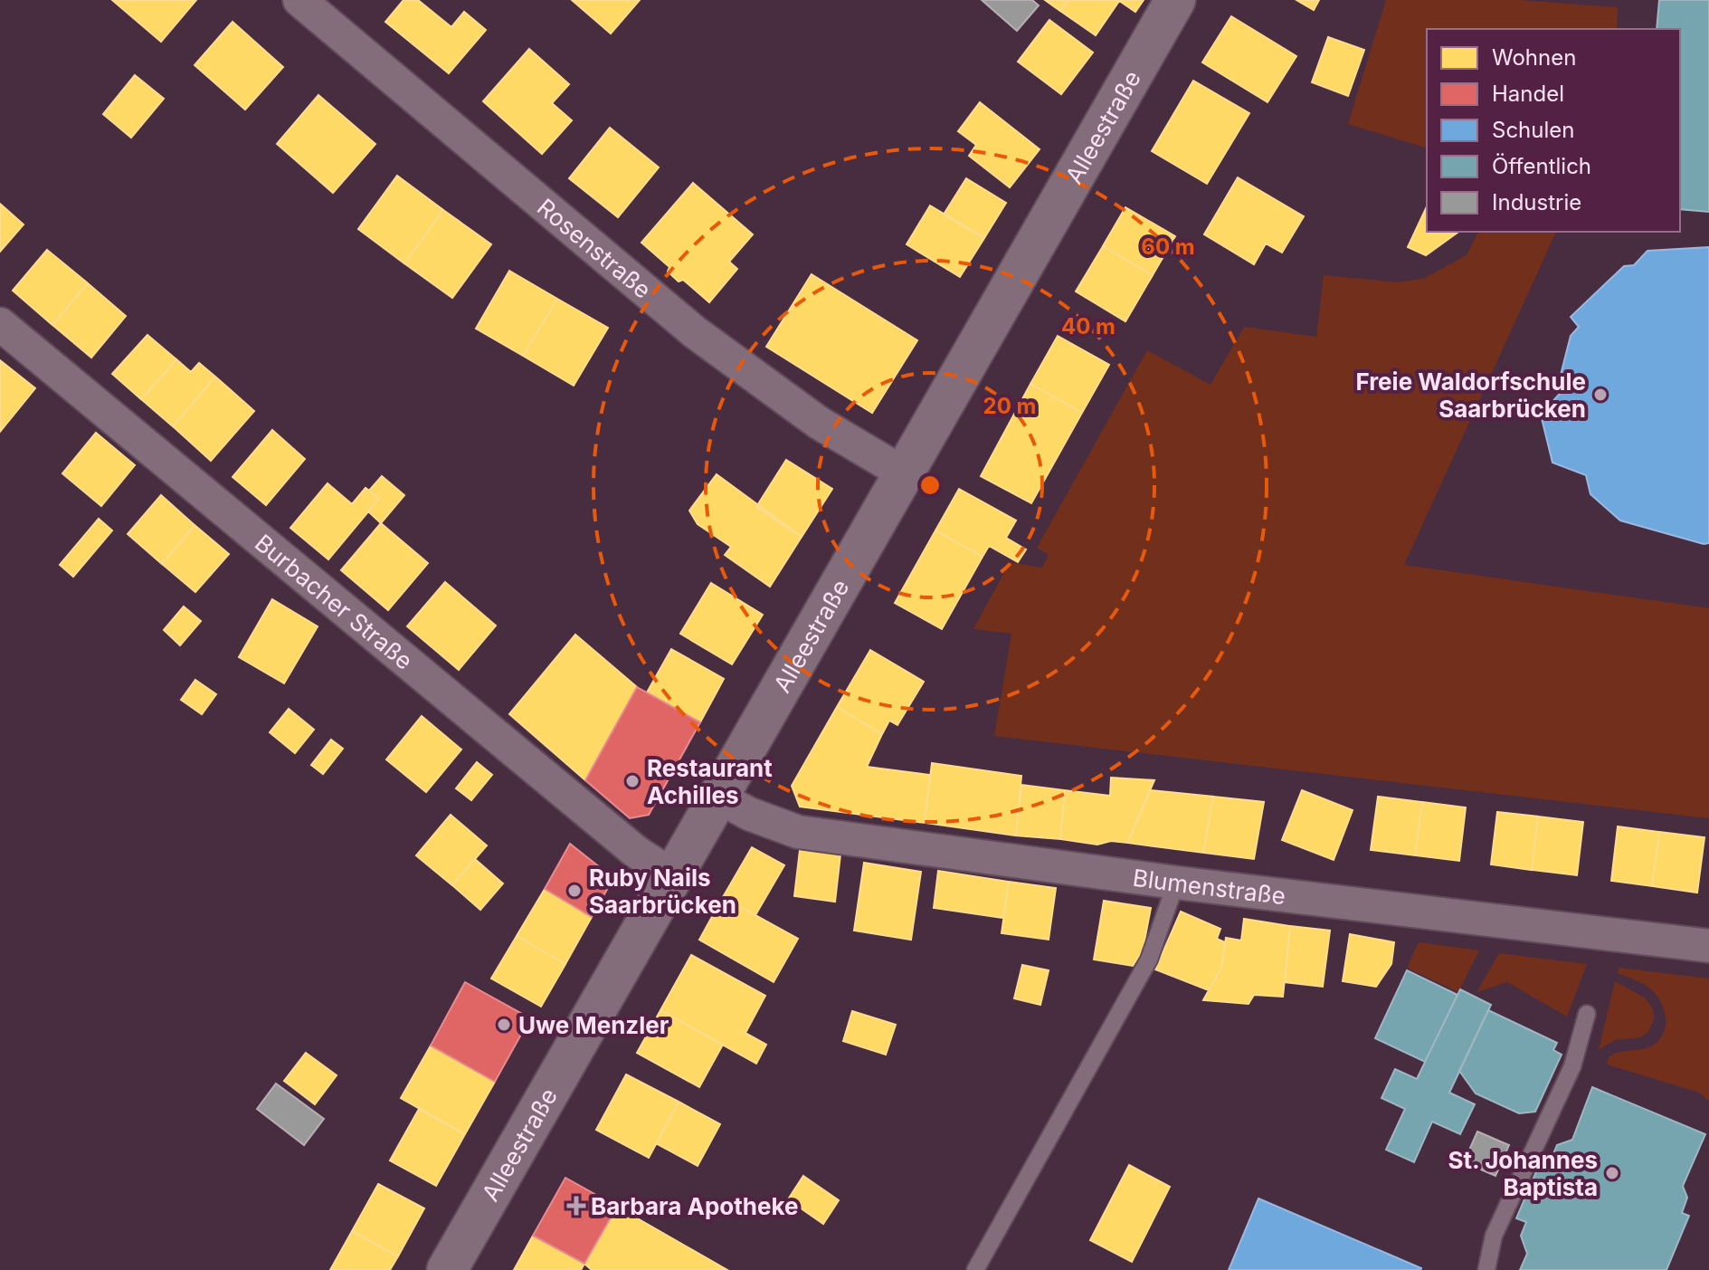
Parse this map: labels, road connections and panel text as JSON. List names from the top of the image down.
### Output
{
  "streets": {
    "street": [
      "Alleestraße",
      "Rosenstraße",
      "Burbacher Straße",
      "Blumenstraße"
    ]
  },
  "crossings": [
    ["Alleestraße", "Rosenstraße"],
    ["Alleestraße", "Burbacher Straße"],
    ["Alleestraße", "Blumenstraße"]
  ],
  "places": {
    "other": [
      "Freie Waldorfschule Saarbrücken",
      "Restaurant Achilles",
      "Ruby Nails Saarbrücken",
      "Uwe Menzler",
      "St. Johannes Baptista"
    ],
    "health": ["Barbara Apotheke"]
  },
  "legend": [
    "Wohnen",
    "Handel",
    "Schulen",
    "Öffentlich",
    "Industrie"
  ],
  "rings": ["60 m", "40 m", "20 m"]
}
